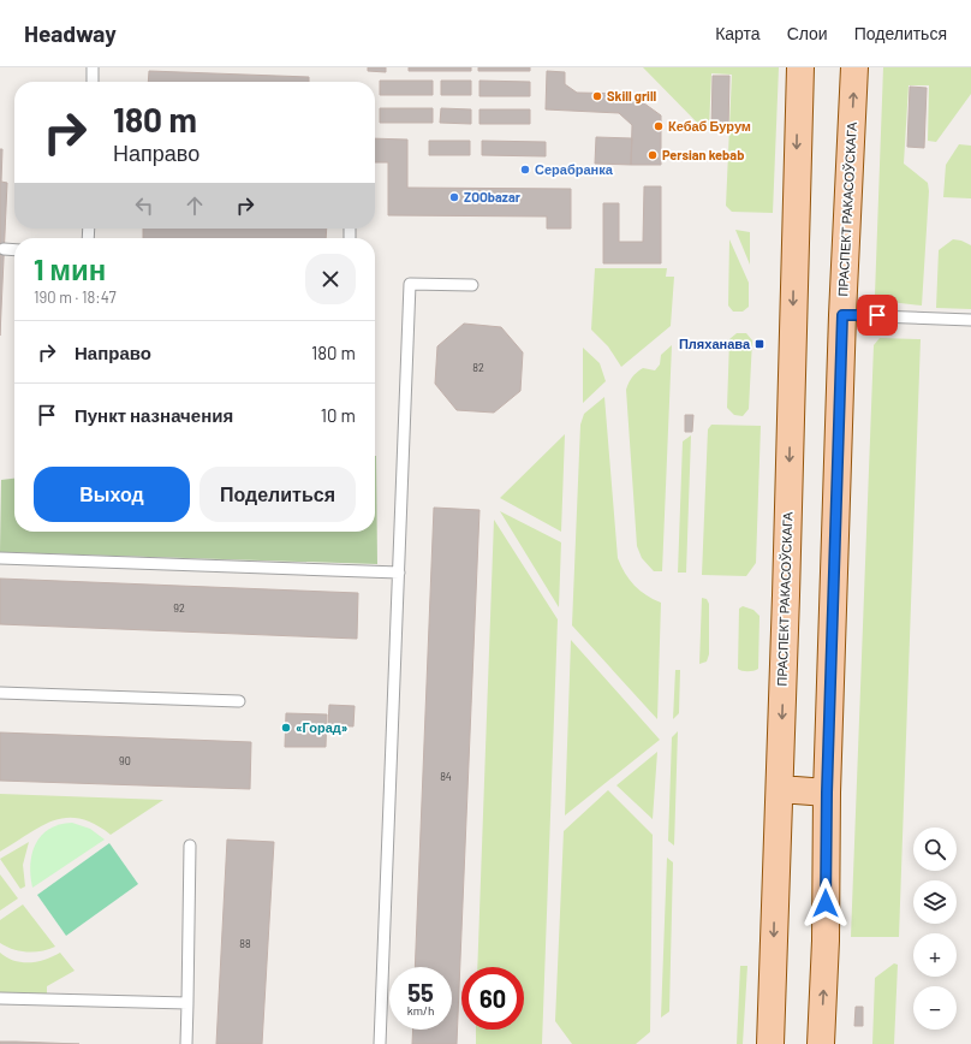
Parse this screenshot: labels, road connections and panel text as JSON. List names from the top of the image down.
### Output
{
  "streets": {
    "main road": ["ПРАСПЕКТ РАКАСОЎСКАГА"]
  },
  "places": {
    "other": [
      "Skill grill",
      "Кебаб Бурум",
      "Persian kebab",
      "Серабранка",
      "ZOObazar",
      "«Горад»"
    ],
    "transit": ["Пляханава"]
  },
  "house_numbers": [
    "82",
    "92",
    "90",
    "84",
    "88"
  ],
  "page": {
    "header": "Headway",
    "nav": ["Карта", "Слои", "Поделиться"],
    "turn": ["180 m", "Направо"],
    "heading": ["1 мин", "190 m · 18:47"],
    "list": [
      {
        "name": "Направо",
        "value": "180 m"
      },
      {
        "name": "Пункт назначения",
        "value": "10 m"
      }
    ],
    "buttons": ["Выход", "Поделиться"],
    "map_buttons": ["+", "−"],
    "speed": "55 km/h",
    "limit": "60"
  }
}
